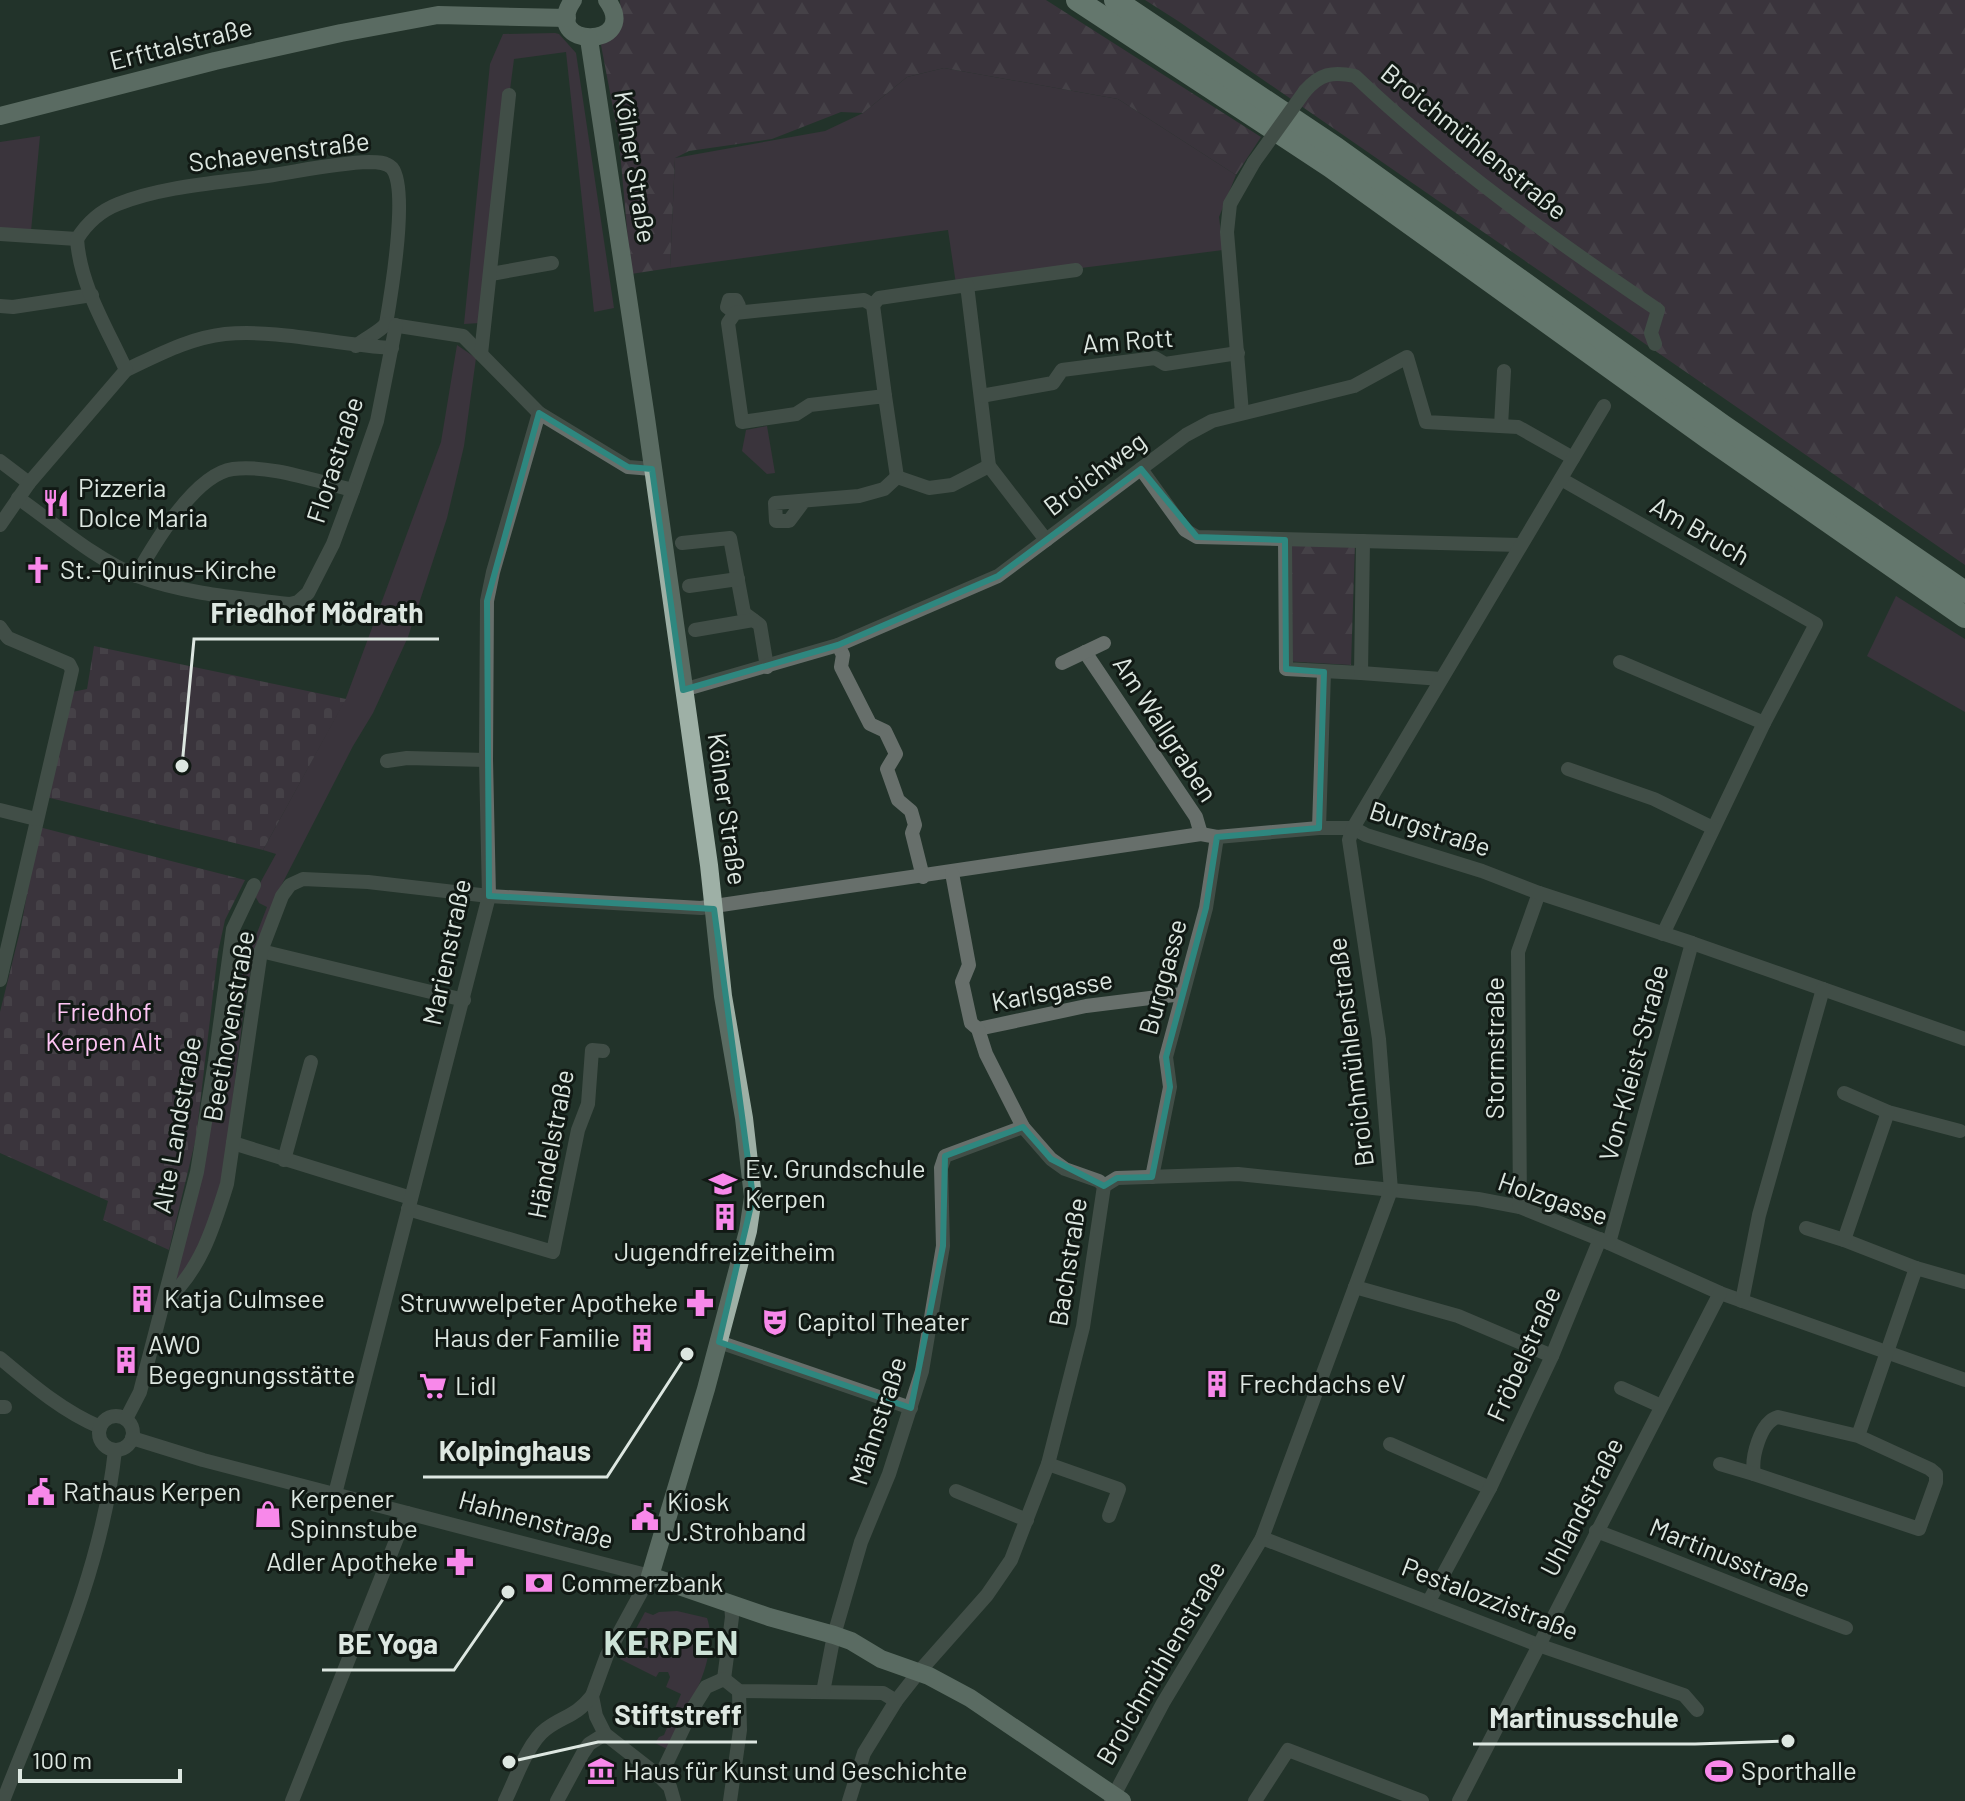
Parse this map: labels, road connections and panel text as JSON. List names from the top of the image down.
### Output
{
  "streets": {
    "main road": ["Erfttalstraße", "Kölner Straße", "Hahnenstraße"],
    "street": [
      "Broichmühlenstraße",
      "Schaevenstraße",
      "Am Rott",
      "Florastraße",
      "Broichweg",
      "Am Bruch",
      "Am Wallgraben",
      "Burgstraße",
      "Marienstraße",
      "Burggasse",
      "Karlsgasse",
      "Beethovenstraße",
      "Stormstraße",
      "Von-Kleist-Straße",
      "Alte Landstraße",
      "Händelstraße",
      "Holzgasse",
      "Bachstraße",
      "Fröbelstraße",
      "Mähnstraße",
      "Uhlandstraße",
      "Martinusstraße",
      "Pestalozzistraße"
    ]
  },
  "crossings": [
    ["Broichmühlenstraße", "Am Rott"],
    ["Broichmühlenstraße", "Broichweg"],
    ["Broichmühlenstraße", "Burgstraße"],
    ["Broichmühlenstraße", "Holzgasse"],
    ["Broichmühlenstraße", "Hahnenstraße"],
    ["Broichmühlenstraße", "Pestalozzistraße"],
    ["Schaevenstraße", "Florastraße"],
    ["Kölner Straße", "Broichweg"],
    ["Kölner Straße", "Burgstraße"],
    ["Kölner Straße", "Beethovenstraße"],
    ["Kölner Straße", "Hahnenstraße"],
    ["Am Wallgraben", "Burgstraße"],
    ["Burgstraße", "Burggasse"],
    ["Burgstraße", "Beethovenstraße"],
    ["Burgstraße", "Stormstraße"],
    ["Burgstraße", "Von-Kleist-Straße"],
    ["Burgstraße", "Bachstraße"],
    ["Marienstraße", "Beethovenstraße"],
    ["Marienstraße", "Händelstraße"],
    ["Marienstraße", "Hahnenstraße"],
    ["Burggasse", "Karlsgasse"],
    ["Burggasse", "Holzgasse"],
    ["Karlsgasse", "Bachstraße"],
    ["Beethovenstraße", "Alte Landstraße"],
    ["Stormstraße", "Holzgasse"],
    ["Von-Kleist-Straße", "Holzgasse"],
    ["Von-Kleist-Straße", "Fröbelstraße"],
    ["Alte Landstraße", "Hahnenstraße"],
    ["Holzgasse", "Bachstraße"],
    ["Holzgasse", "Fröbelstraße"],
    ["Holzgasse", "Uhlandstraße"],
    ["Bachstraße", "Mähnstraße"],
    ["Bachstraße", "Hahnenstraße"],
    ["Fröbelstraße", "Pestalozzistraße"],
    ["Mähnstraße", "Hahnenstraße"],
    ["Uhlandstraße", "Martinusstraße"],
    ["Uhlandstraße", "Pestalozzistraße"]
  ],
  "districts": ["KERPEN"],
  "parks": ["Friedhof Kerpen Alt"],
  "places": {
    "restaurant": ["Pizzeria Dolce Maria"],
    "church": ["St.-Quirinus-Kirche"],
    "other": [
      "Friedhof Mödrath",
      "Kolpinghaus",
      "BE Yoga",
      "Martinusschule",
      "Stiftstreff"
    ],
    "school or university": ["Ev. Grundschule Kerpen"],
    "building": [
      "Jugendfreizeitheim",
      "Katja Culmsee",
      "Haus der Familie",
      "AWO Begegnungsstätte",
      "Frechdachs eV"
    ],
    "pharmacy": ["Struwwelpeter Apotheke", "Adler Apotheke"],
    "theatre": ["Capitol Theater"],
    "supermarket": ["Lidl"],
    "public building": ["Rathaus Kerpen", "Kiosk J.Strohband"],
    "shop": ["Kerpener Spinnstube"],
    "bank": ["Commerzbank"],
    "museum": ["Haus für Kunst und Geschichte"],
    "sports": ["Sporthalle"]
  },
  "scale_bar": "100 m"
}
